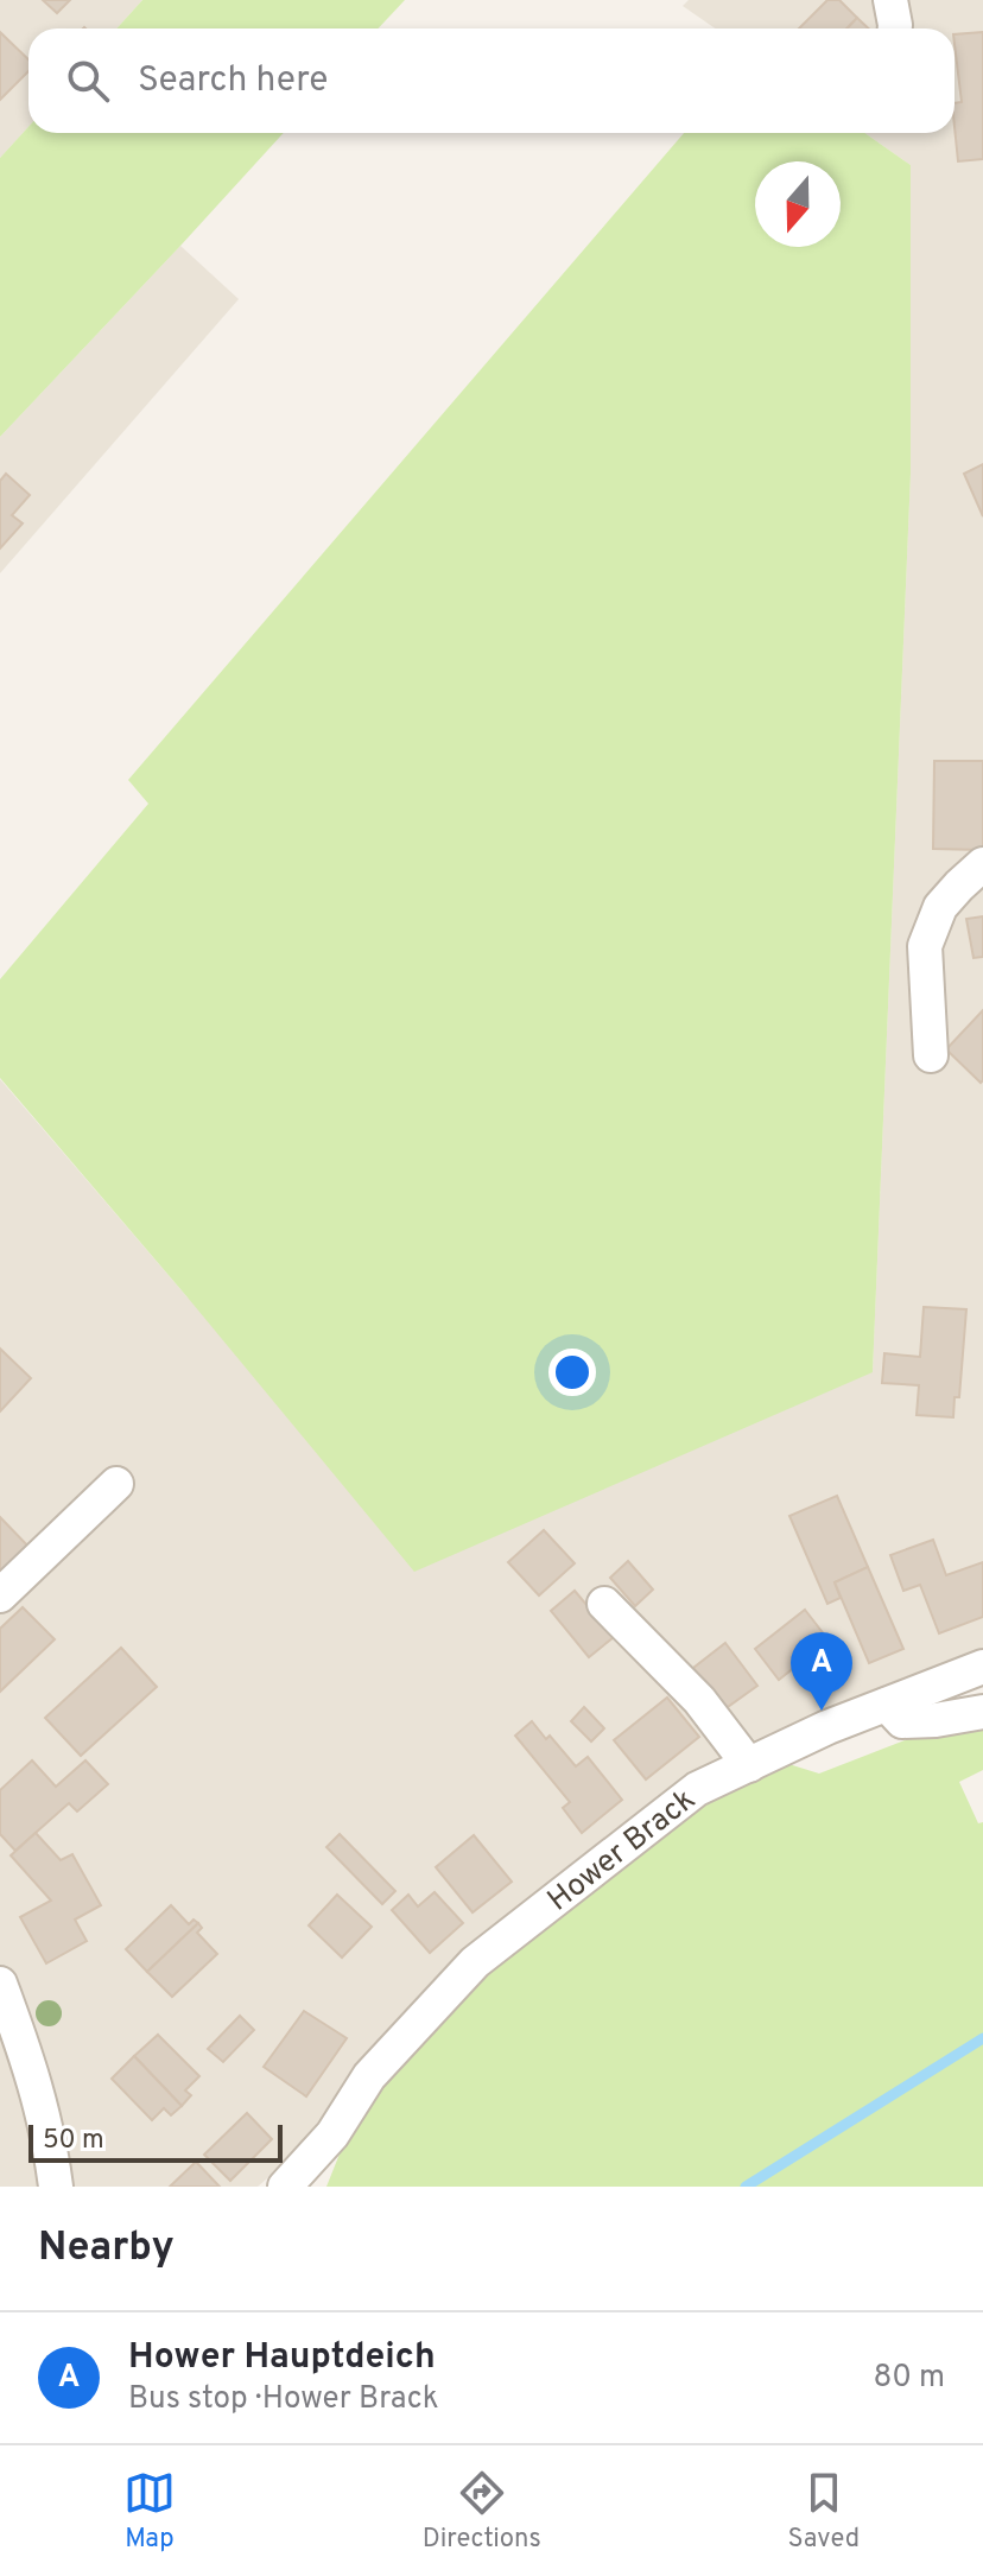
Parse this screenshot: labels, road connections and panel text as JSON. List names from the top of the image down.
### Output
{
  "streets": {
    "street": ["Hower Brack"]
  },
  "scale_bar": "50 m",
  "north": "bottom",
  "page": {
    "search": "Search here",
    "pins": "A",
    "scale": "50 m",
    "heading": "Nearby",
    "list": [
      {
        "mark": "A",
        "name": "Hower Hauptdeich",
        "note": "Bus stop · Hower Brack",
        "value": "80 m"
      }
    ],
    "nav": ["Map", "Directions", "Saved"]
  }
}
